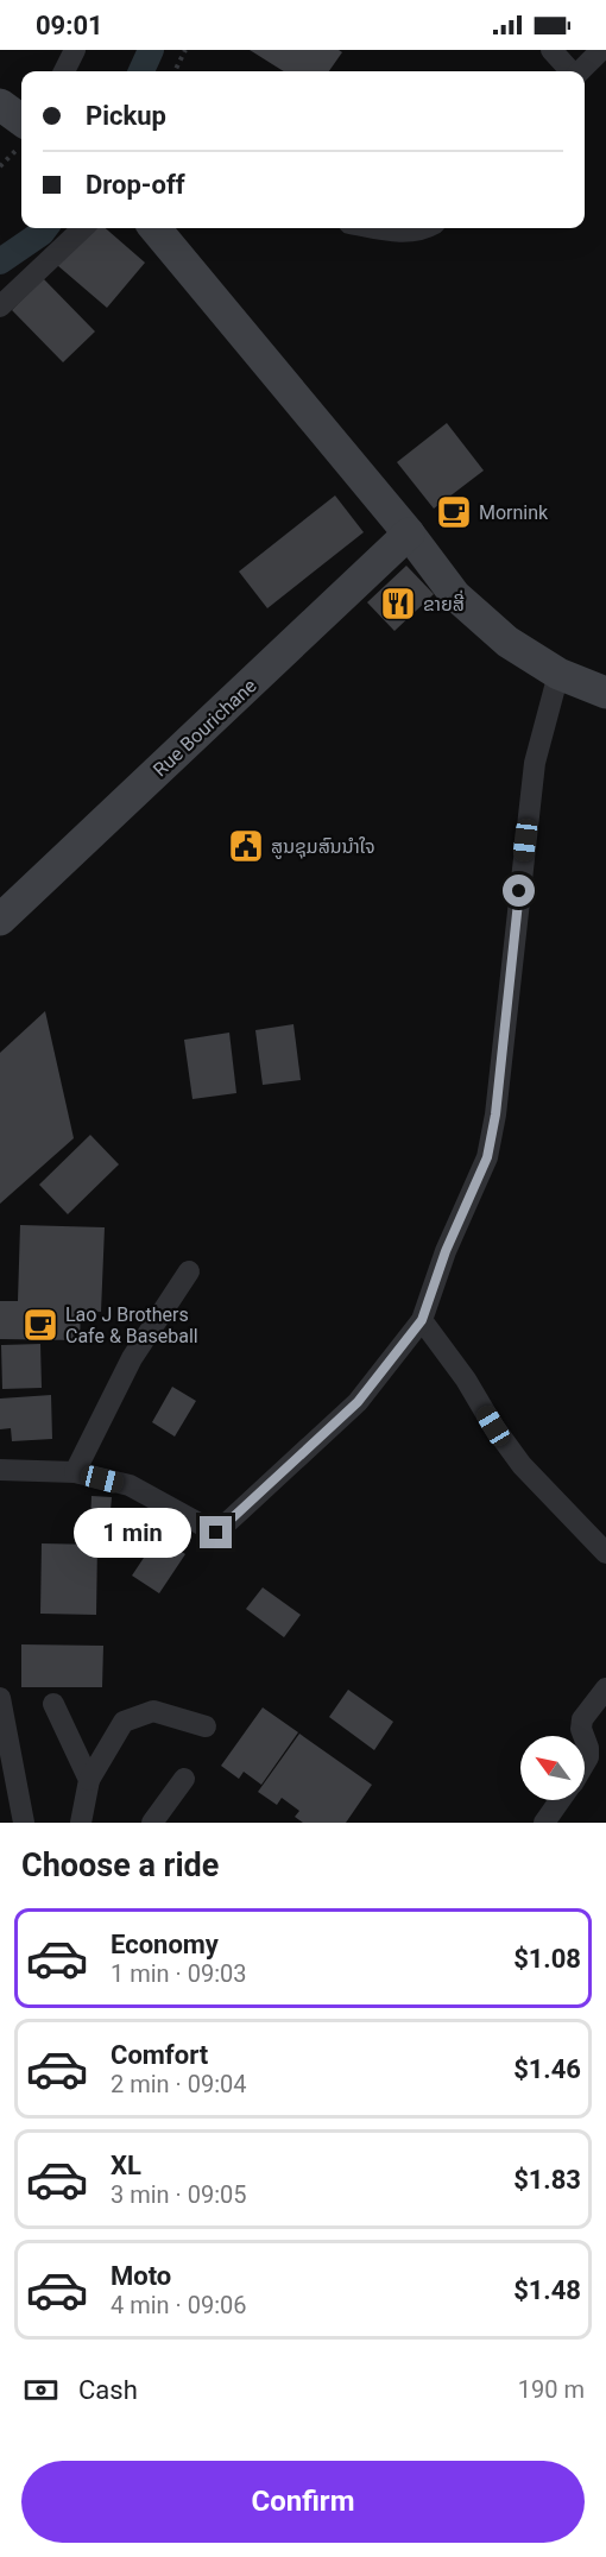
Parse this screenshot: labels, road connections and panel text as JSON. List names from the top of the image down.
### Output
{
  "streets": {
    "street": ["Rue Bourichane"]
  },
  "places": {
    "cafe": ["Mornink", "Lao J Brothers Cafe & Baseball"],
    "restaurant": ["ຂາຍສີ່"],
    "public building": ["ສູນຊຸມສົນນຳໃຈ"]
  },
  "north": "top left",
  "page": {
    "status": "09:01",
    "banner": ["Pickup", "Drop-off"],
    "bubble": "1 min",
    "heading": "Choose a ride",
    "list": [
      {
        "name": "Economy",
        "note": "1 min · 09:03",
        "value": "$1.08"
      },
      {
        "name": "Comfort",
        "note": "2 min · 09:04",
        "value": "$1.46"
      },
      {
        "name": "XL",
        "note": "3 min · 09:05",
        "value": "$1.83"
      },
      {
        "name": "Moto",
        "note": "4 min · 09:06",
        "value": "$1.48"
      }
    ],
    "pay": ["Cash", "190 m"],
    "buttons": "Confirm"
  }
}
